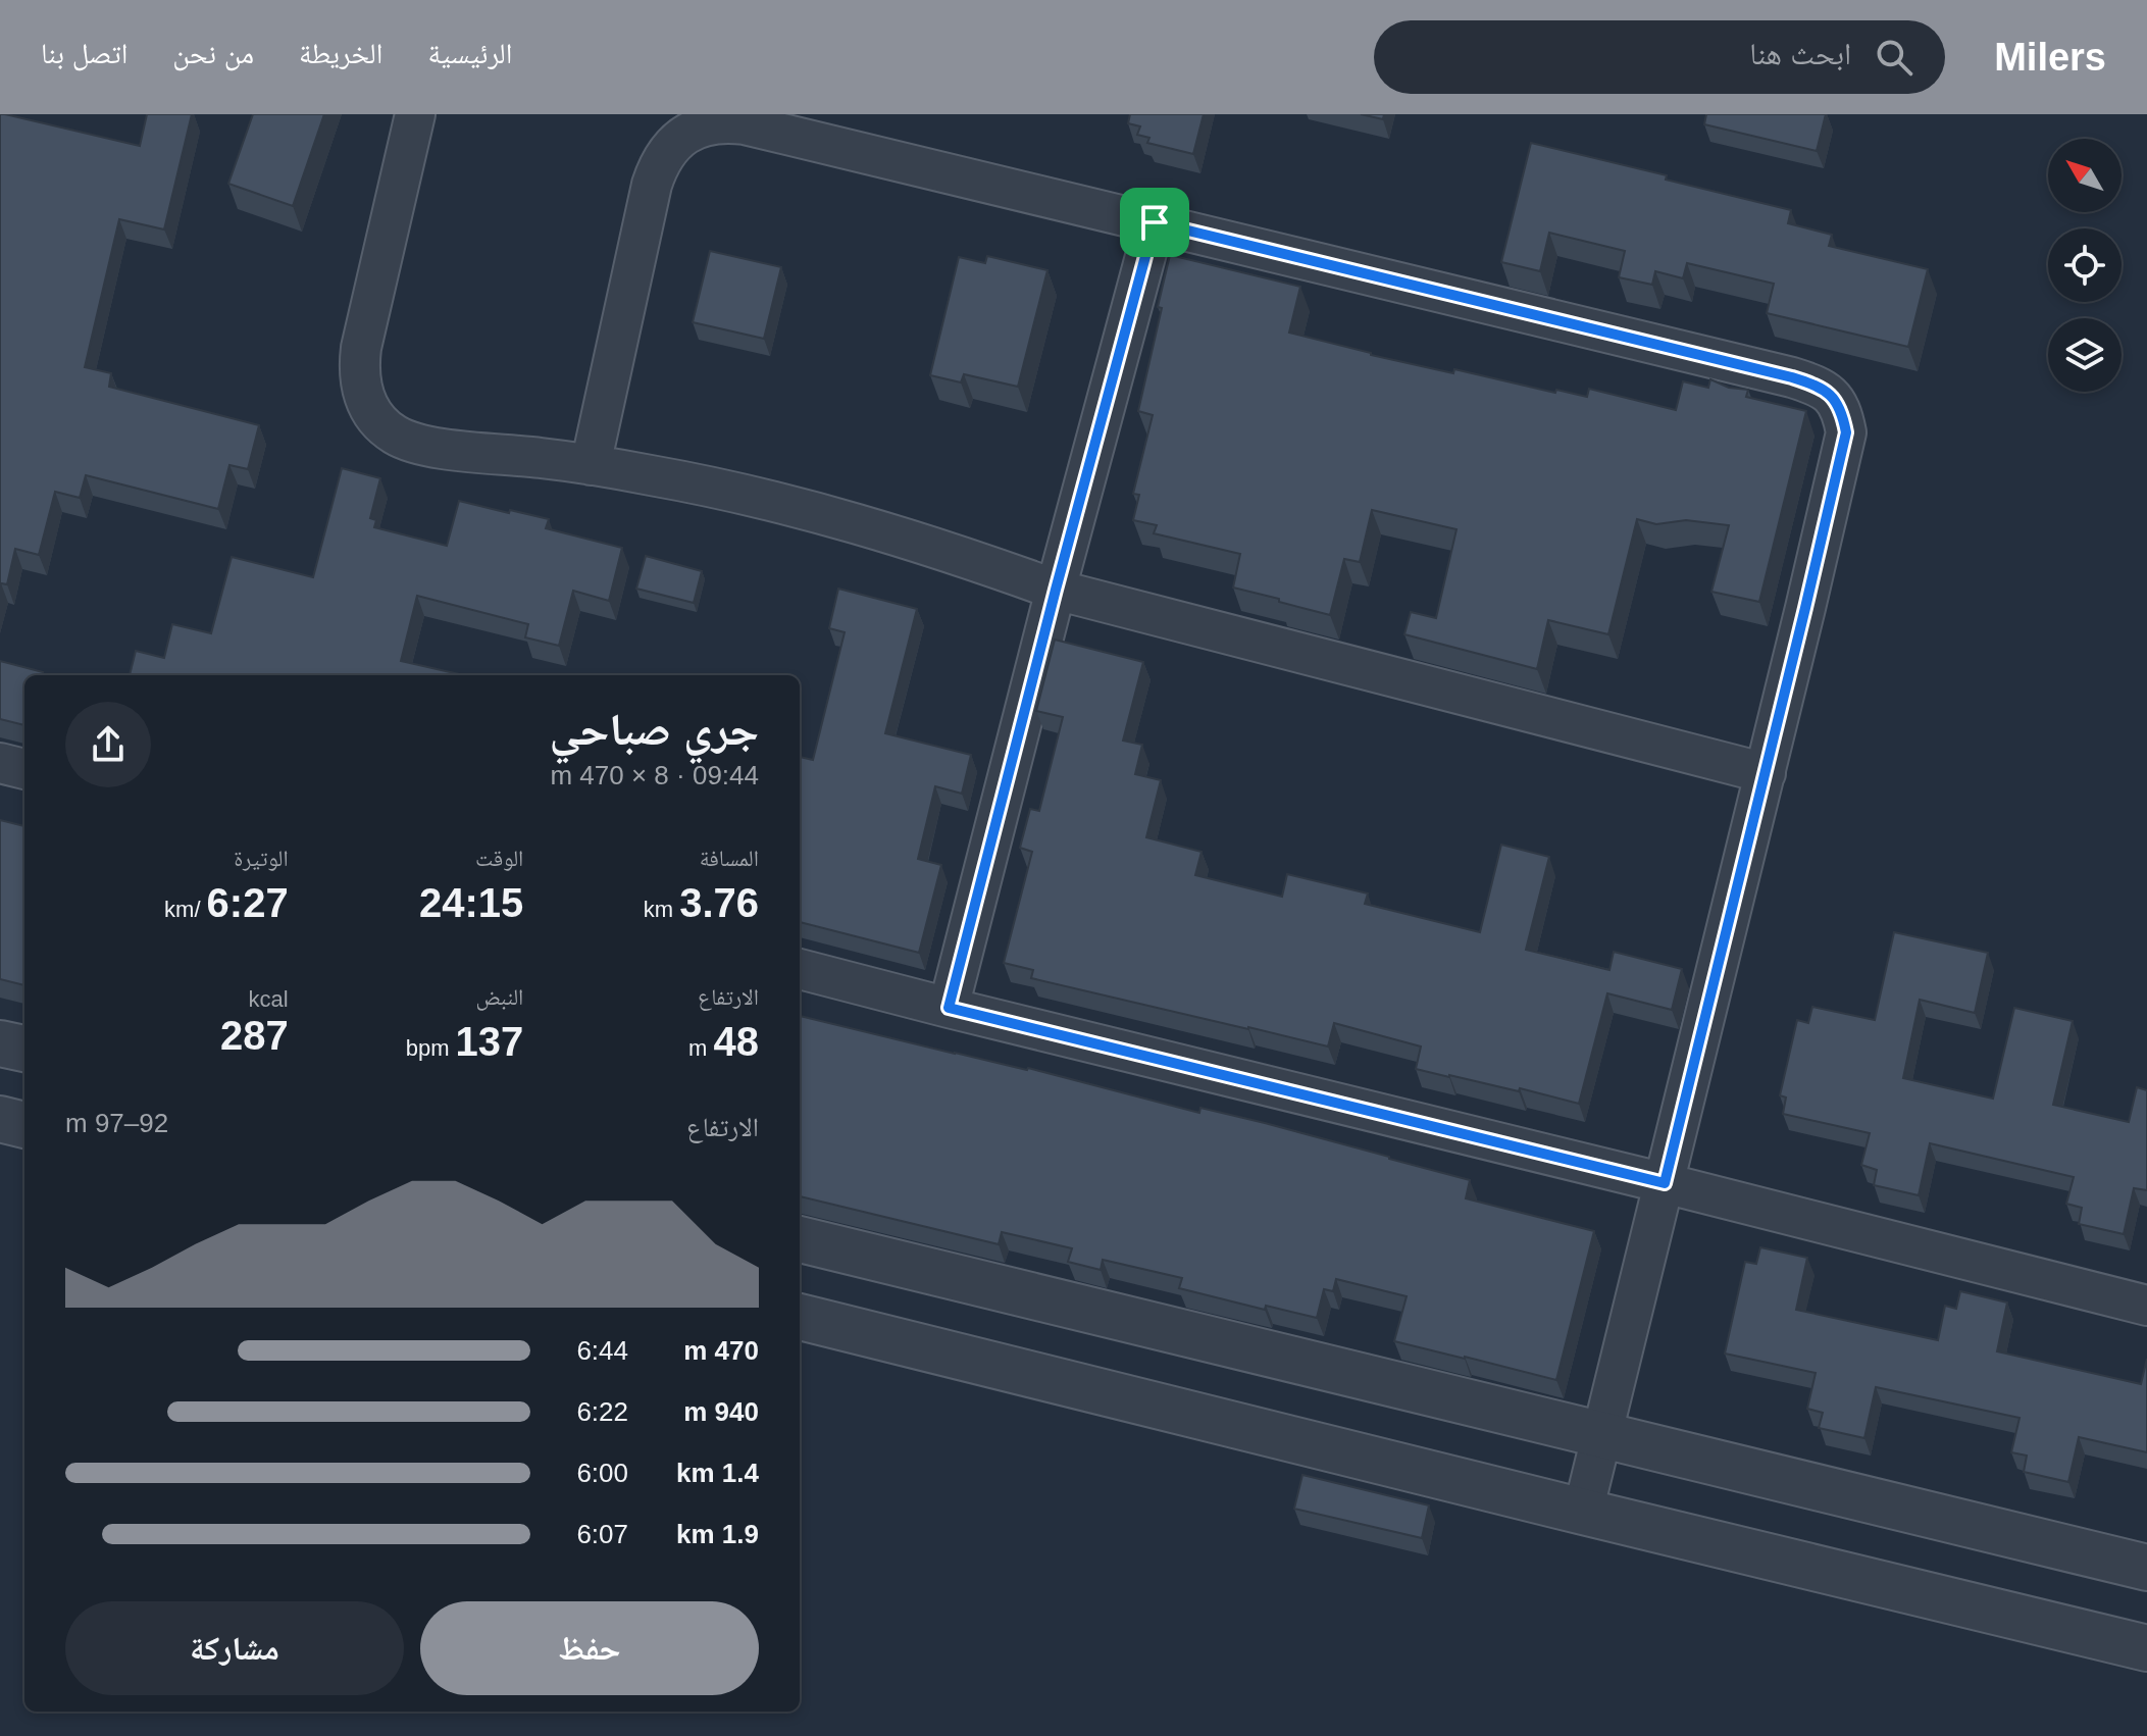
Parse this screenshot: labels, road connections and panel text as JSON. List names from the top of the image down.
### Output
{
  "north": "top left",
  "page": {
    "header": "Milers",
    "search": "ابحث هنا",
    "nav": [
      "الرئيسية",
      "الخريطة",
      "من نحن",
      "اتصل بنا"
    ],
    "heading": ["جري صباحي", "09:44 · 8 × 470 m"],
    "stats": [
      ["المسافة", "3.76 km"],
      ["الوقت", "24:15"],
      ["الوتيرة", "6:27 /km"],
      ["الارتفاع", "48 m"],
      ["النبض", "137 bpm"],
      ["kcal", "287"]
    ],
    "chart": ["الارتفاع", "92–97 m"],
    "list": [
      {
        "name": "470 m",
        "note": "6:44"
      },
      {
        "name": "940 m",
        "note": "6:22"
      },
      {
        "name": "1.4 km",
        "note": "6:00"
      },
      {
        "name": "1.9 km",
        "note": "6:07"
      }
    ],
    "buttons": ["حفظ", "مشاركة"]
  }
}
